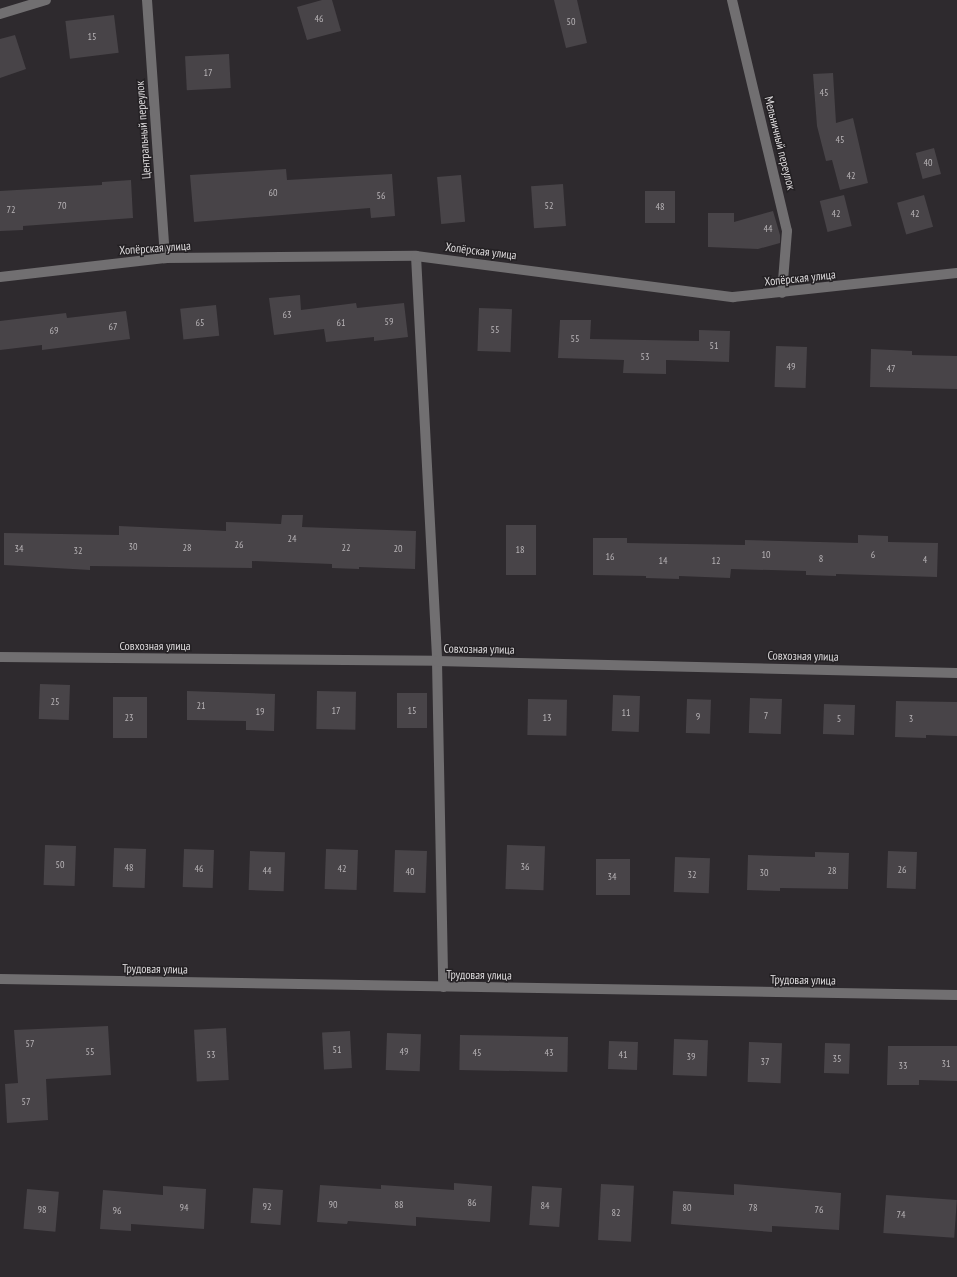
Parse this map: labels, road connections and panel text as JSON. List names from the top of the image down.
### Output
{
  "streets": {
    "street": [
      "Центральный переулок",
      "Мельничный переулок",
      "Хопёрская улица",
      "Совхозная улица",
      "Трудовая улица"
    ]
  },
  "crossings": [
    ["Центральный переулок", "Хопёрская улица"],
    ["Мельничный переулок", "Хопёрская улица"]
  ],
  "house_numbers": [
    "46",
    "50",
    "15",
    "17",
    "45",
    "45",
    "40",
    "42",
    "60",
    "56",
    "70",
    "52",
    "48",
    "72",
    "42",
    "42",
    "44",
    "63",
    "59",
    "65",
    "61",
    "67",
    "55",
    "69",
    "55",
    "51",
    "53",
    "49",
    "47",
    "24",
    "26",
    "30",
    "28",
    "22",
    "34",
    "20",
    "18",
    "32",
    "10",
    "6",
    "16",
    "8",
    "4",
    "14",
    "12",
    "25",
    "21",
    "17",
    "15",
    "19",
    "11",
    "7",
    "9",
    "23",
    "13",
    "5",
    "3",
    "50",
    "36",
    "48",
    "46",
    "42",
    "26",
    "44",
    "28",
    "40",
    "30",
    "32",
    "34",
    "57",
    "51",
    "55",
    "49",
    "45",
    "43",
    "53",
    "41",
    "39",
    "35",
    "37",
    "31",
    "33",
    "57",
    "86",
    "90",
    "88",
    "84",
    "92",
    "94",
    "80",
    "78",
    "98",
    "76",
    "96",
    "82",
    "74"
  ]
}
